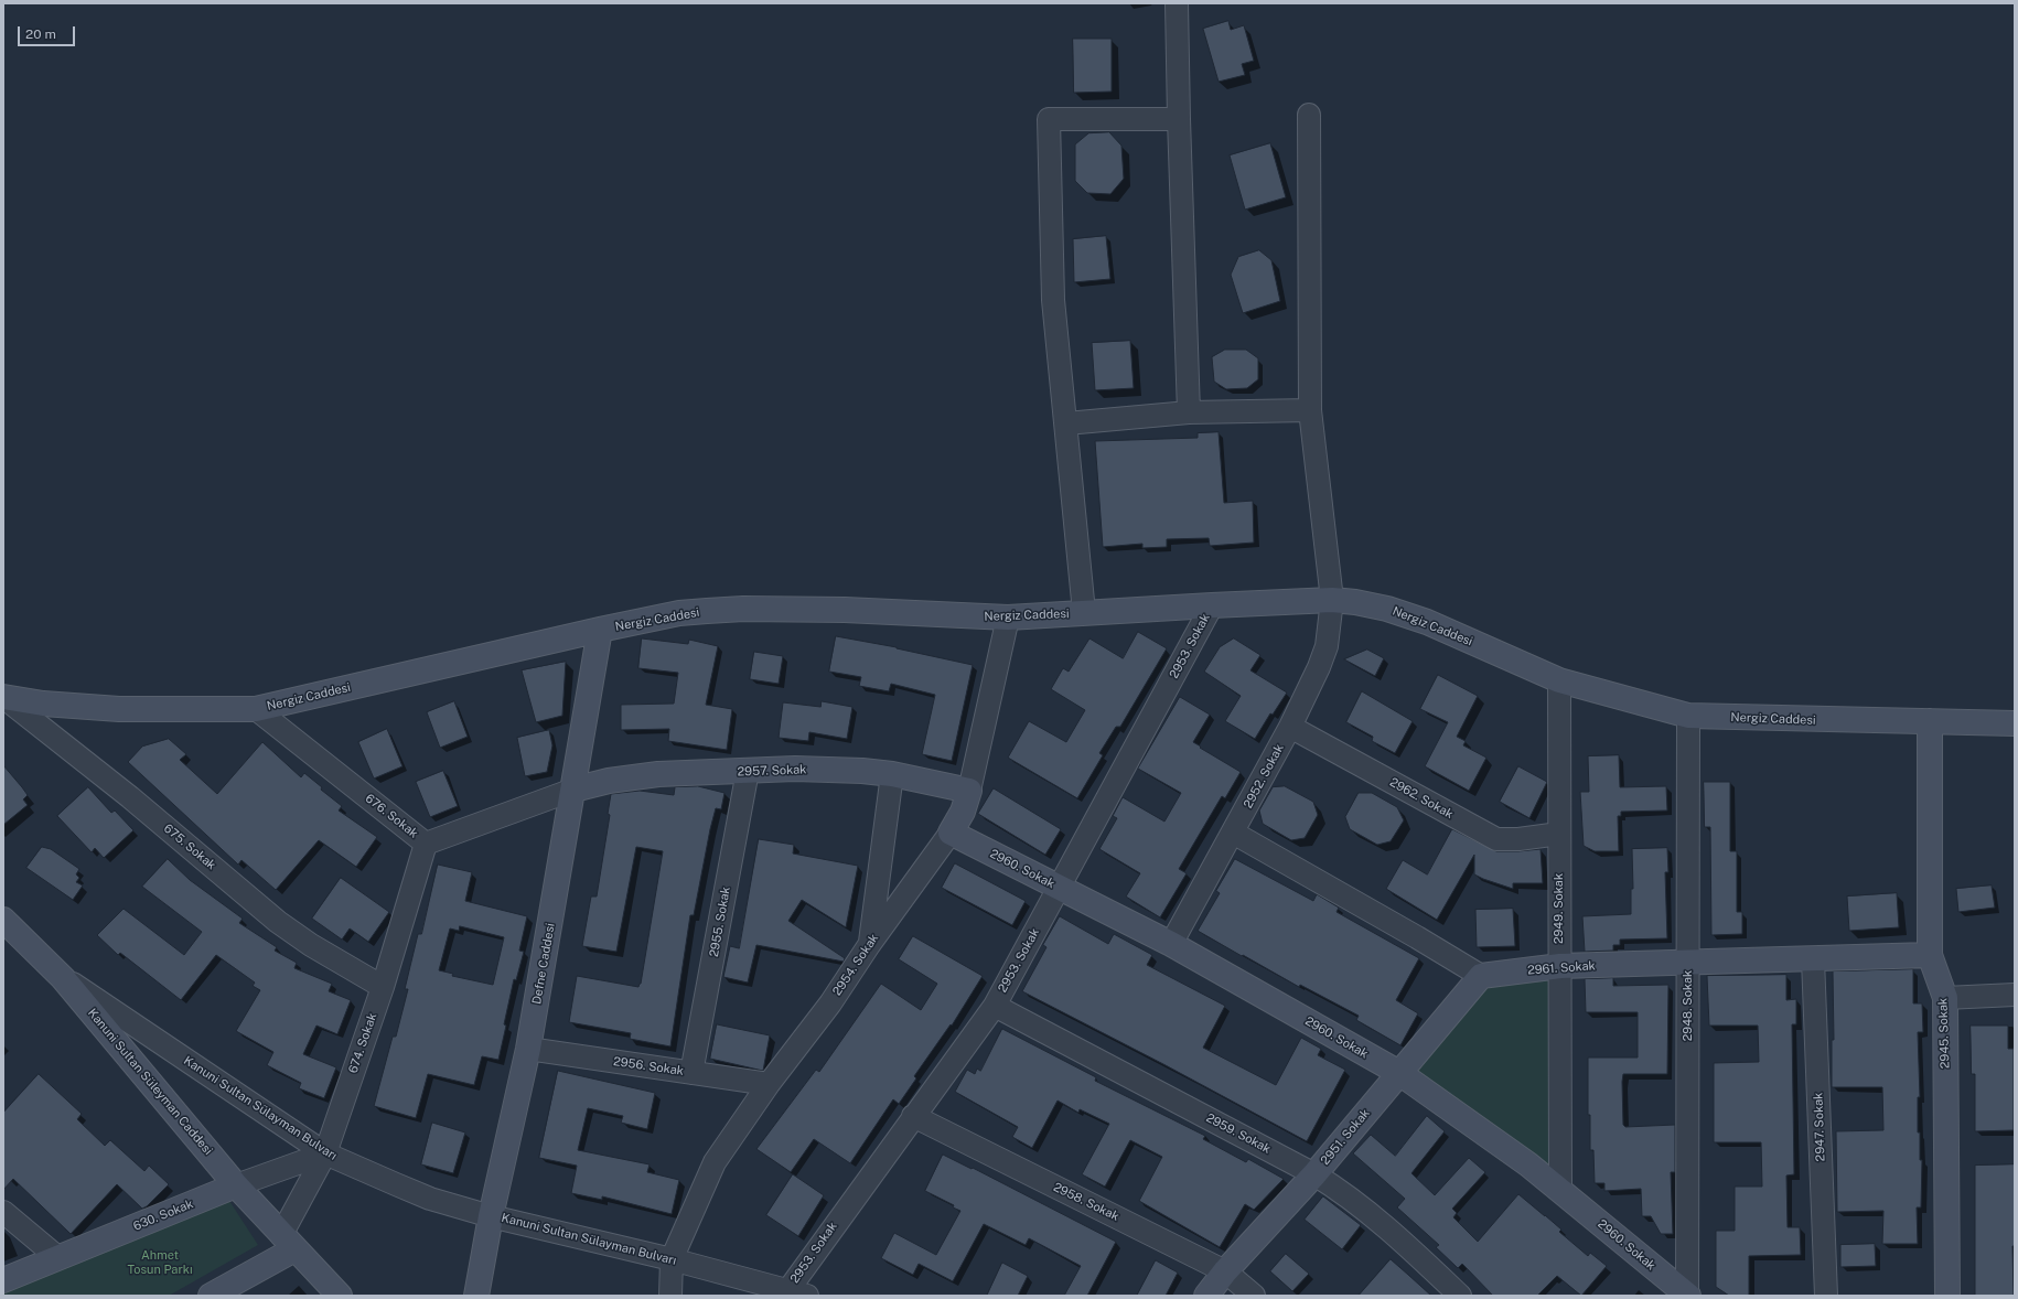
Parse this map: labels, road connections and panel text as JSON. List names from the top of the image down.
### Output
{
  "streets": {
    "street": [
      "Nergiz Caddesi",
      "2953. Sokak",
      "2957. Sokak",
      "2952. Sokak",
      "2962. Sokak",
      "676. Sokak",
      "675. Sokak",
      "2960. Sokak",
      "2949. Sokak",
      "2955. Sokak",
      "Defne Caddesi",
      "2954. Sokak",
      "2961. Sokak",
      "2948. Sokak",
      "2945. Sokak",
      "674. Sokak",
      "2956. Sokak",
      "Kanuni Sultan Süleyman Caddesi",
      "Kanuni Sultan Sülayman Bulvarı",
      "2947. Sokak",
      "2959. Sokak",
      "2951. Sokak",
      "2958. Sokak",
      "630. Sokak"
    ]
  },
  "crossings": [
    ["Nergiz Caddesi", "2953. Sokak"],
    ["Nergiz Caddesi", "2952. Sokak"],
    ["Nergiz Caddesi", "676. Sokak"],
    ["Nergiz Caddesi", "675. Sokak"],
    ["Nergiz Caddesi", "2949. Sokak"],
    ["Nergiz Caddesi", "Defne Caddesi"],
    ["Nergiz Caddesi", "2954. Sokak"],
    ["Nergiz Caddesi", "2948. Sokak"],
    ["Nergiz Caddesi", "2945. Sokak"],
    ["2953. Sokak", "2960. Sokak"],
    ["2953. Sokak", "Kanuni Sultan Sülayman Bulvarı"],
    ["2953. Sokak", "2959. Sokak"],
    ["2953. Sokak", "2958. Sokak"],
    ["2957. Sokak", "676. Sokak"],
    ["2957. Sokak", "2955. Sokak"],
    ["2957. Sokak", "Defne Caddesi"],
    ["2957. Sokak", "2954. Sokak"],
    ["2952. Sokak", "2962. Sokak"],
    ["2952. Sokak", "2960. Sokak"],
    ["2962. Sokak", "2949. Sokak"],
    ["676. Sokak", "Defne Caddesi"],
    ["676. Sokak", "674. Sokak"],
    ["675. Sokak", "674. Sokak"],
    ["2960. Sokak", "2949. Sokak"],
    ["2960. Sokak", "2954. Sokak"],
    ["2960. Sokak", "2948. Sokak"],
    ["2960. Sokak", "2951. Sokak"],
    ["2949. Sokak", "2961. Sokak"],
    ["2955. Sokak", "2956. Sokak"],
    ["Defne Caddesi", "2956. Sokak"],
    ["Defne Caddesi", "Kanuni Sultan Sülayman Bulvarı"],
    ["2954. Sokak", "2956. Sokak"],
    ["2954. Sokak", "Kanuni Sultan Sülayman Bulvarı"],
    ["2961. Sokak", "2948. Sokak"],
    ["2961. Sokak", "2945. Sokak"],
    ["2961. Sokak", "2947. Sokak"],
    ["2961. Sokak", "2951. Sokak"],
    ["674. Sokak", "Kanuni Sultan Süleyman Caddesi"],
    ["674. Sokak", "Kanuni Sultan Sülayman Bulvarı"],
    ["674. Sokak", "630. Sokak"],
    ["Kanuni Sultan Süleyman Caddesi", "Kanuni Sultan Sülayman Bulvarı"],
    ["Kanuni Sultan Süleyman Caddesi", "630. Sokak"],
    ["Kanuni Sultan Sülayman Bulvarı", "630. Sokak"],
    ["2959. Sokak", "2951. Sokak"],
    ["2951. Sokak", "2958. Sokak"]
  ],
  "parks": ["Ahmet Tosun Parkı"],
  "scale_bar": "20 m"
}
